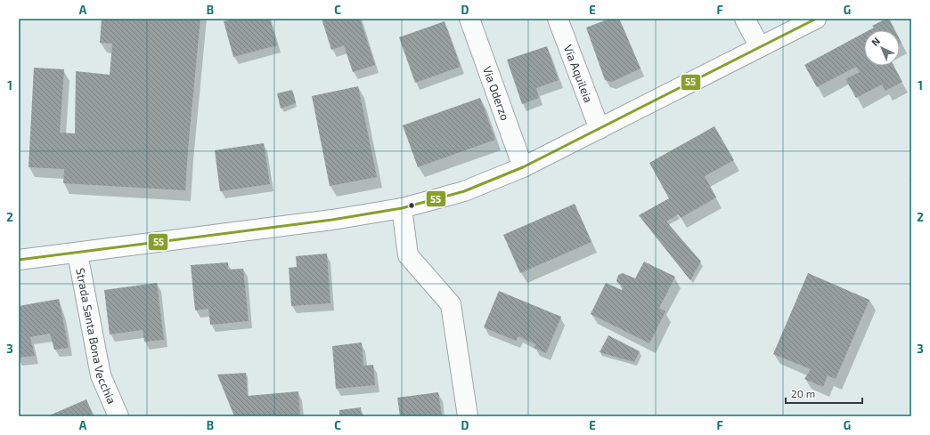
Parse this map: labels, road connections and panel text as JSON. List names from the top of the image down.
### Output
{
  "streets": {
    "street": ["Via Aquileia", "Via Oderzo", "Strada Santa Bona Vecchia"]
  },
  "crossings": [
    ["Via Aquileia", "Strada Santa Bona Vecchia"],
    ["Via Oderzo", "Strada Santa Bona Vecchia"]
  ],
  "lines": ["transit line 55"],
  "scale_bar": "20 m",
  "north": "top left",
  "grid": {
    "columns": [
      "A",
      "B",
      "C",
      "D",
      "E",
      "F",
      "G"
    ],
    "rows": ["1", "2", "3"]
  }
}
